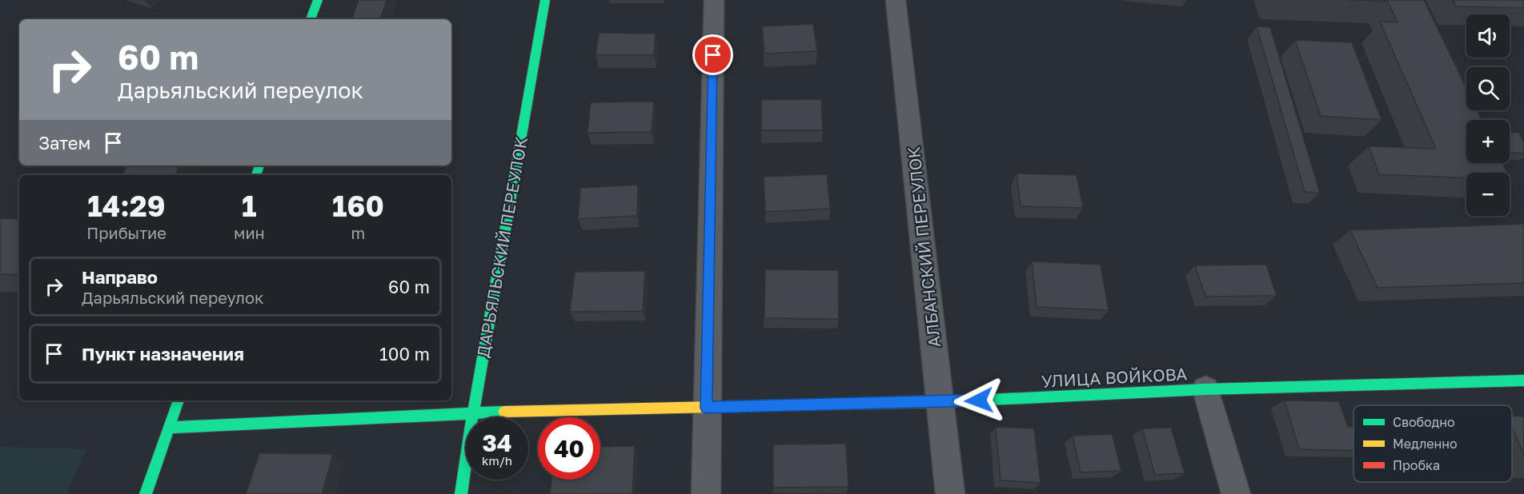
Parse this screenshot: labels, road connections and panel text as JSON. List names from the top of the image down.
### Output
{
  "streets": {
    "street": ["ДАРЬЯЛЬСКИЙ ПЕРЕУЛОК", "АЛБАНСКИЙ ПЕРЕУЛОК", "УЛИЦА ВОЙКОВА"]
  },
  "crossings": [
    ["ДАРЬЯЛЬСКИЙ ПЕРЕУЛОК", "УЛИЦА ВОЙКОВА"],
    ["АЛБАНСКИЙ ПЕРЕУЛОК", "УЛИЦА ВОЙКОВА"]
  ],
  "legend": ["Свободно", "Медленно", "Пробка"],
  "page": {
    "map_buttons": ["+", "−"],
    "turn": ["60 m", "Дарьяльский переулок"],
    "then": "Затем",
    "eta": [
      "14:29",
      "Прибытие",
      "1",
      "мин",
      "160",
      "m"
    ],
    "list": [
      {
        "name": "Направо",
        "note": "Дарьяльский переулок",
        "value": "60 m"
      },
      {
        "name": "Пункт назначения",
        "value": "100 m"
      }
    ],
    "speed": "34 km/h",
    "limit": "40"
  }
}
